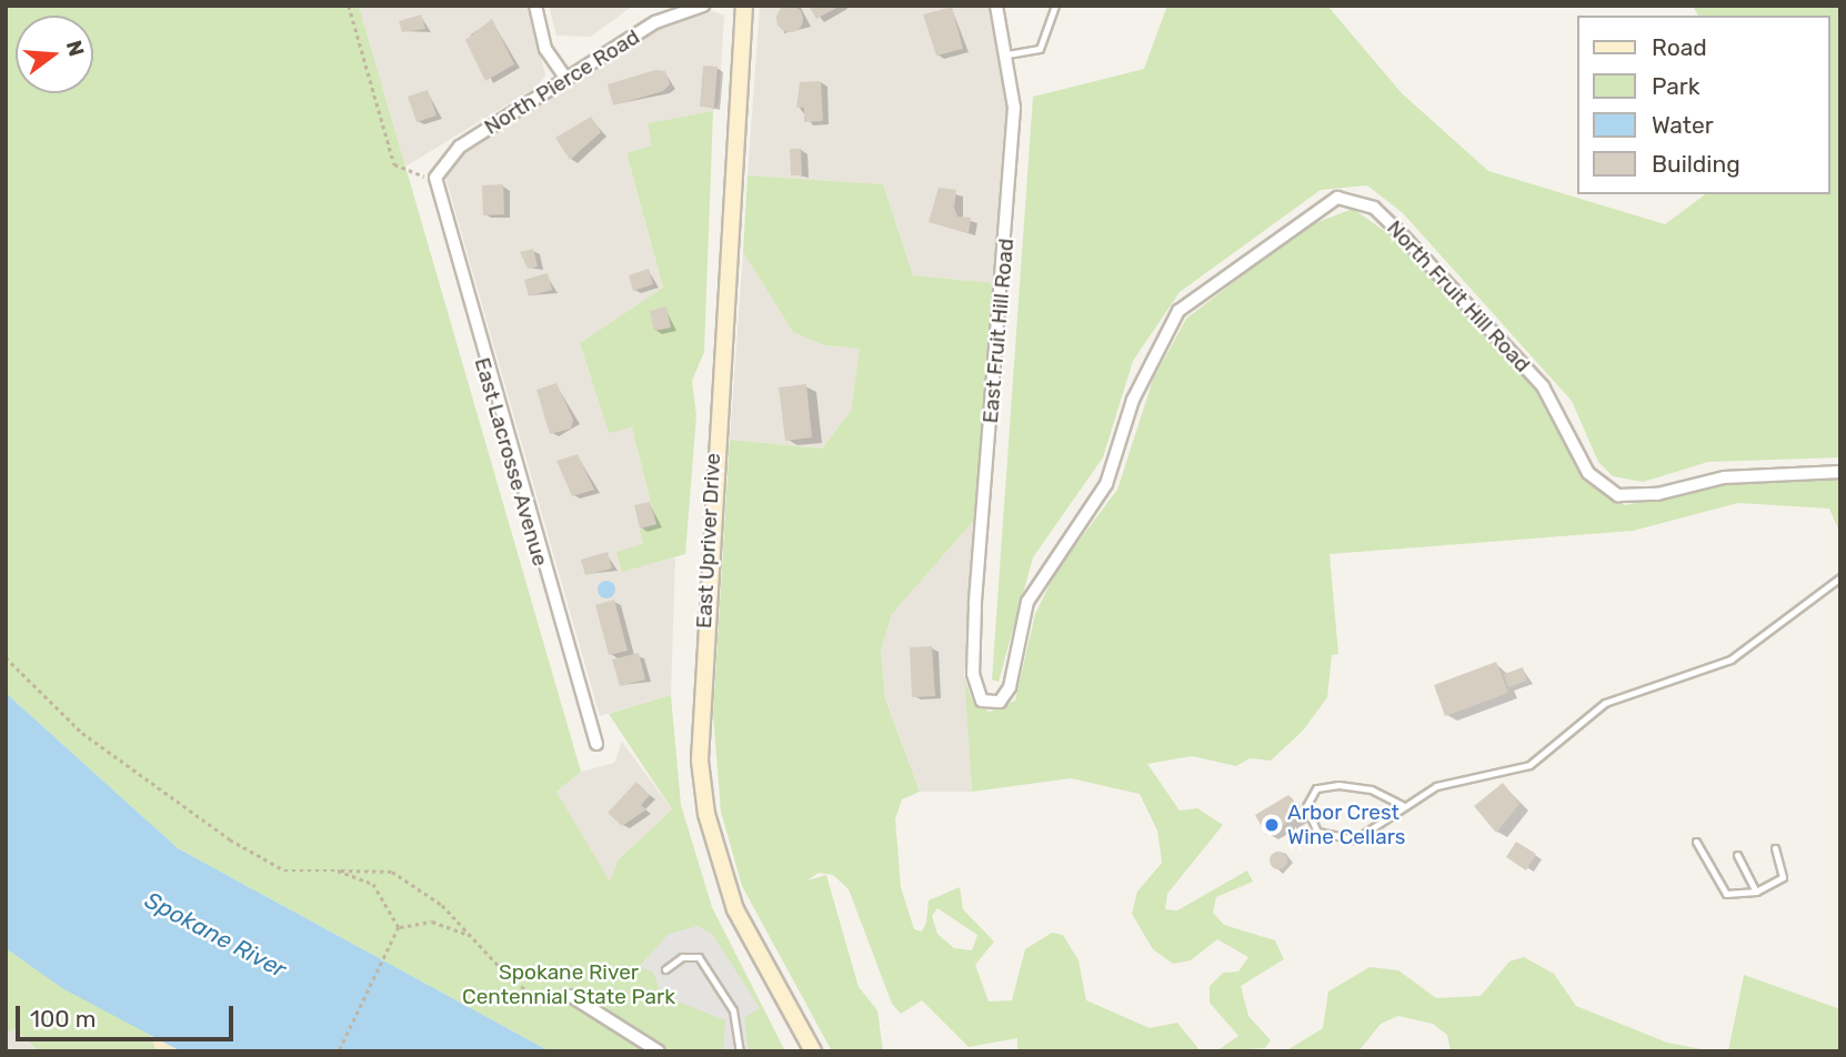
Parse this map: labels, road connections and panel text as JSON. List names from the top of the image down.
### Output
{
  "streets": {
    "street": [
      "North Pierce Road",
      "North Fruit Hill Road",
      "East Fruit Hill Road",
      "East Lacrosse Avenue",
      "East Upriver Drive"
    ]
  },
  "crossings": [
    ["North Pierce Road", "East Lacrosse Avenue"],
    ["North Fruit Hill Road", "East Fruit Hill Road"]
  ],
  "water": ["Spokane River"],
  "parks": ["Spokane River Centennial State Park"],
  "places": ["Arbor Crest Wine Cellars"],
  "legend": [
    "Road",
    "Park",
    "Water",
    "Building"
  ],
  "scale_bar": "100 m",
  "north": "right"
}
